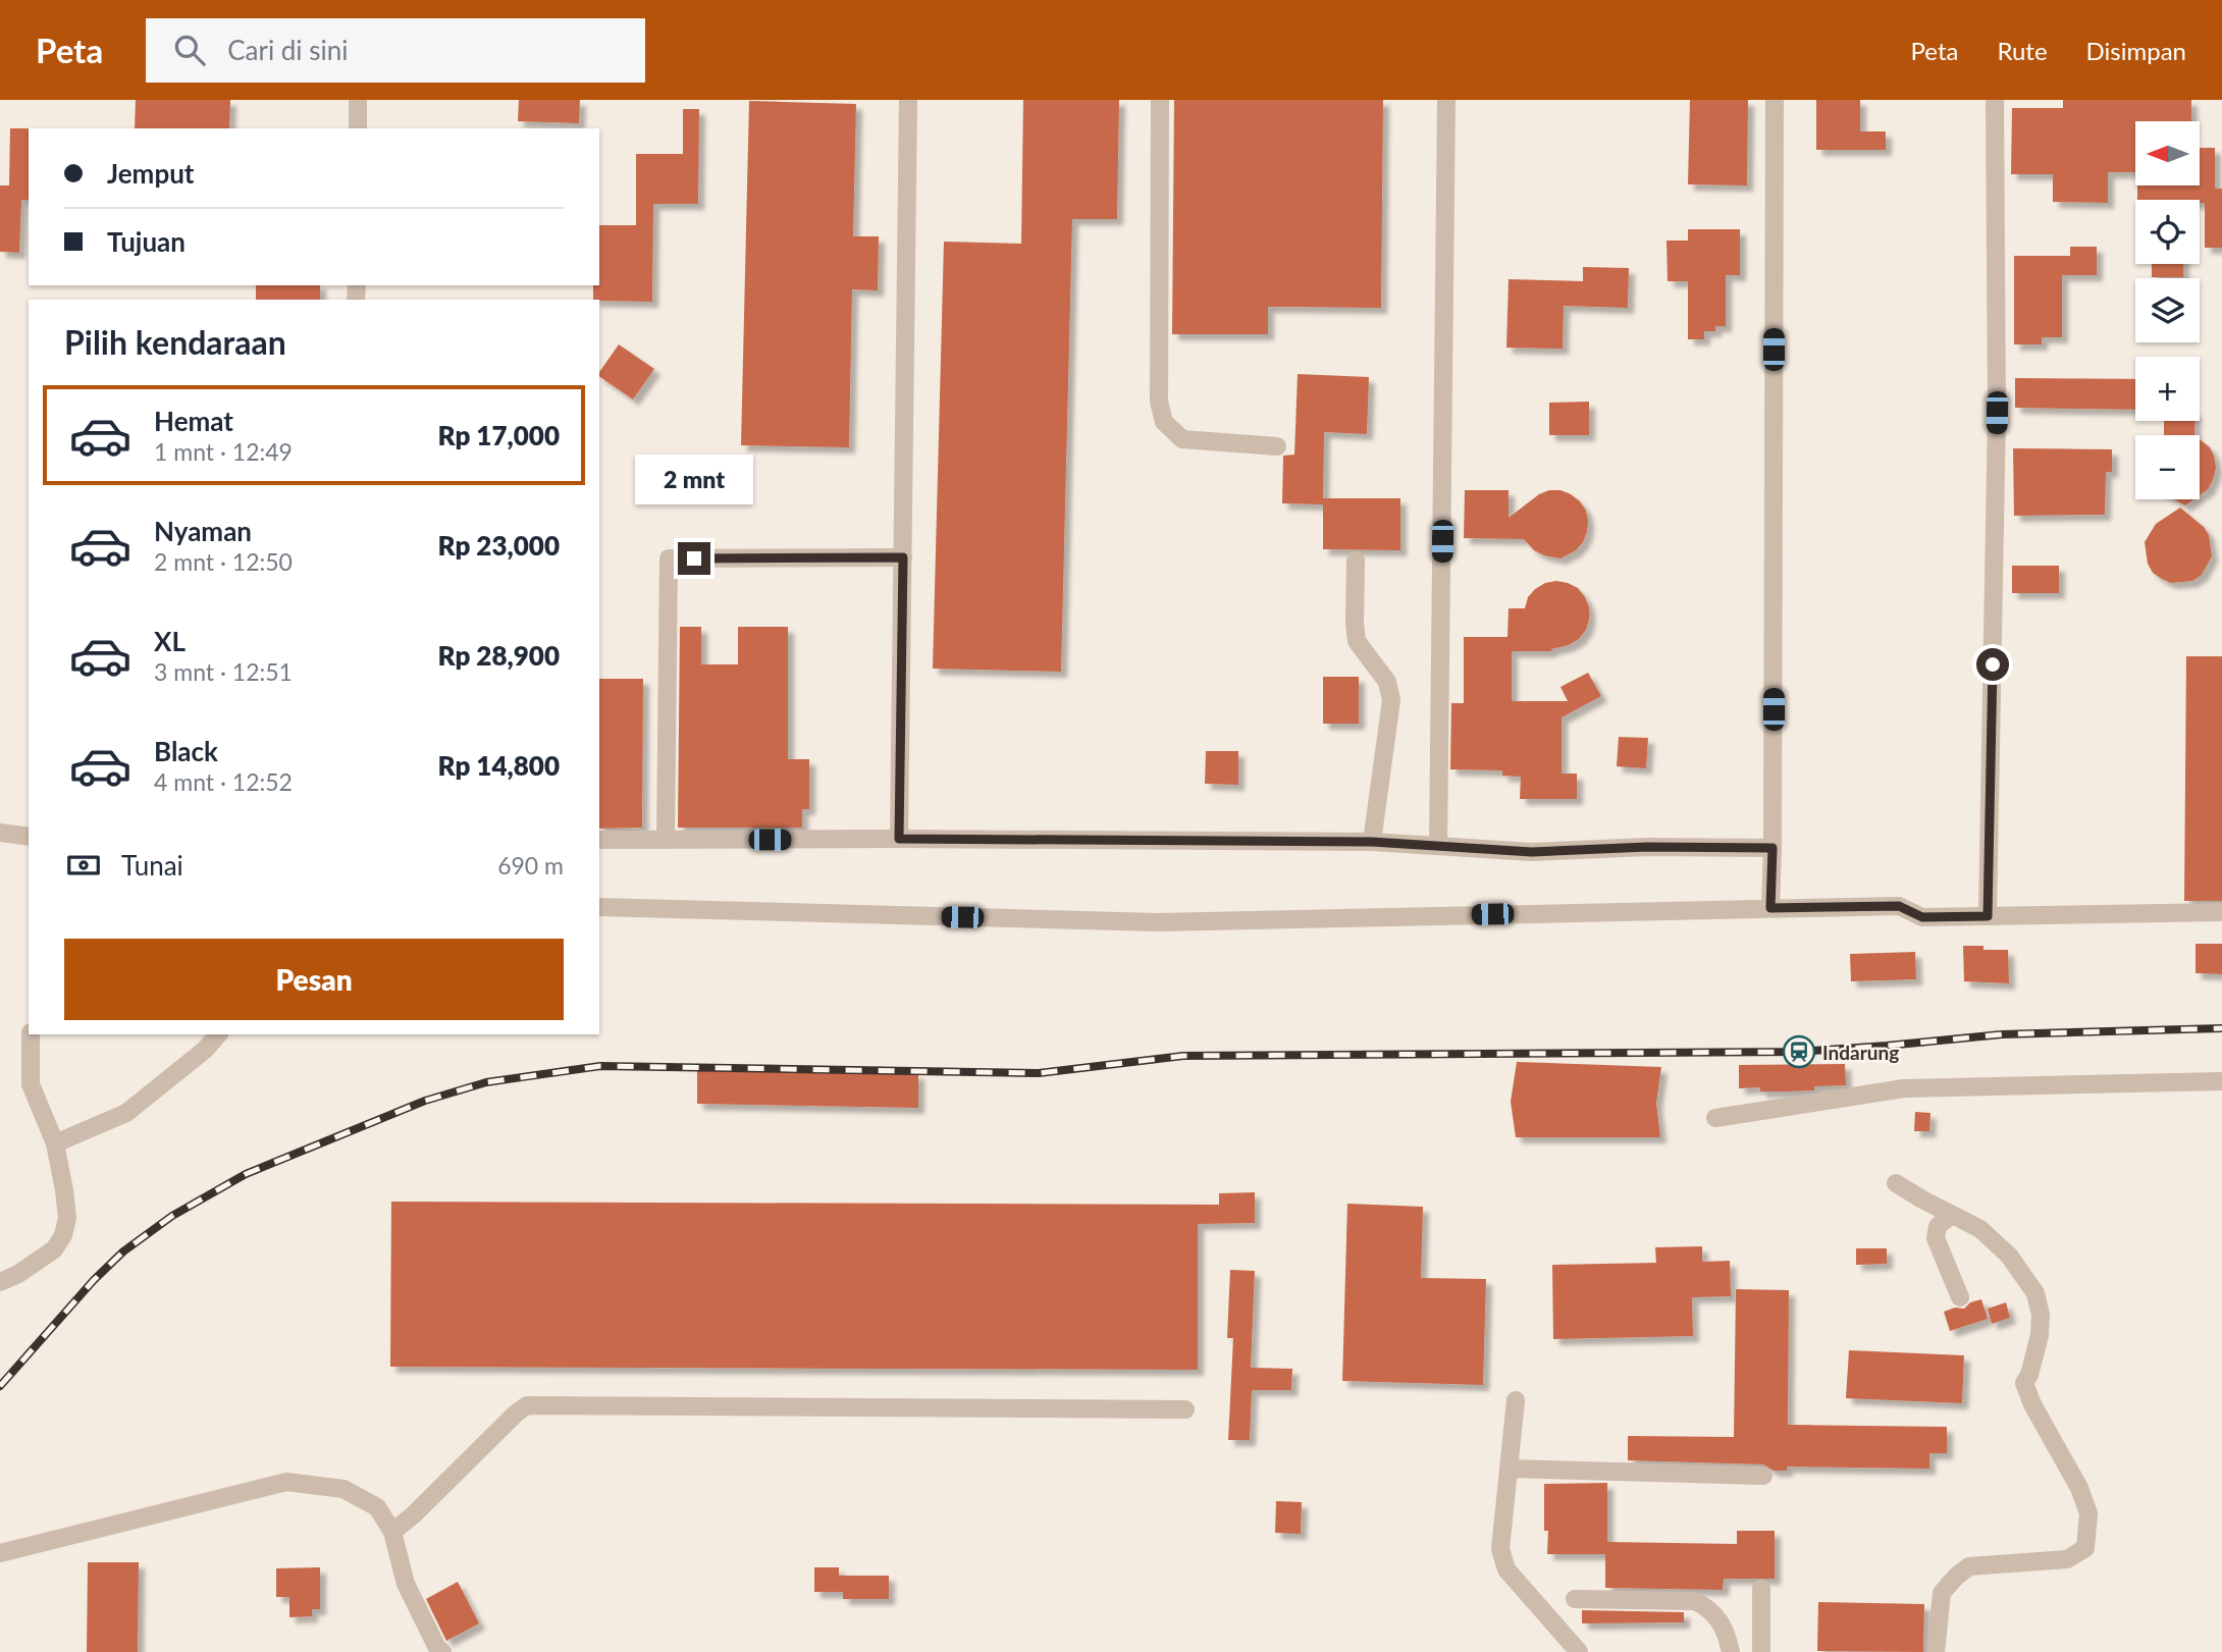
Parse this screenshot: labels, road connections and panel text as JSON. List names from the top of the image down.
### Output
{
  "places": {
    "station": ["Indarung"]
  },
  "north": "left",
  "page": {
    "header": "Peta",
    "search": "Cari di sini",
    "nav": ["Peta", "Rute", "Disimpan"],
    "map_buttons": ["+", "−"],
    "banner": ["Jemput", "Tujuan"],
    "heading": "Pilih kendaraan",
    "list": [
      {
        "name": "Hemat",
        "note": "1 mnt · 12:49",
        "value": "Rp 17,000"
      },
      {
        "name": "Nyaman",
        "note": "2 mnt · 12:50",
        "value": "Rp 23,000"
      },
      {
        "name": "XL",
        "note": "3 mnt · 12:51",
        "value": "Rp 28,900"
      },
      {
        "name": "Black",
        "note": "4 mnt · 12:52",
        "value": "Rp 14,800"
      }
    ],
    "bubble": "2 mnt",
    "pay": ["Tunai", "690 m"],
    "buttons": "Pesan"
  }
}
